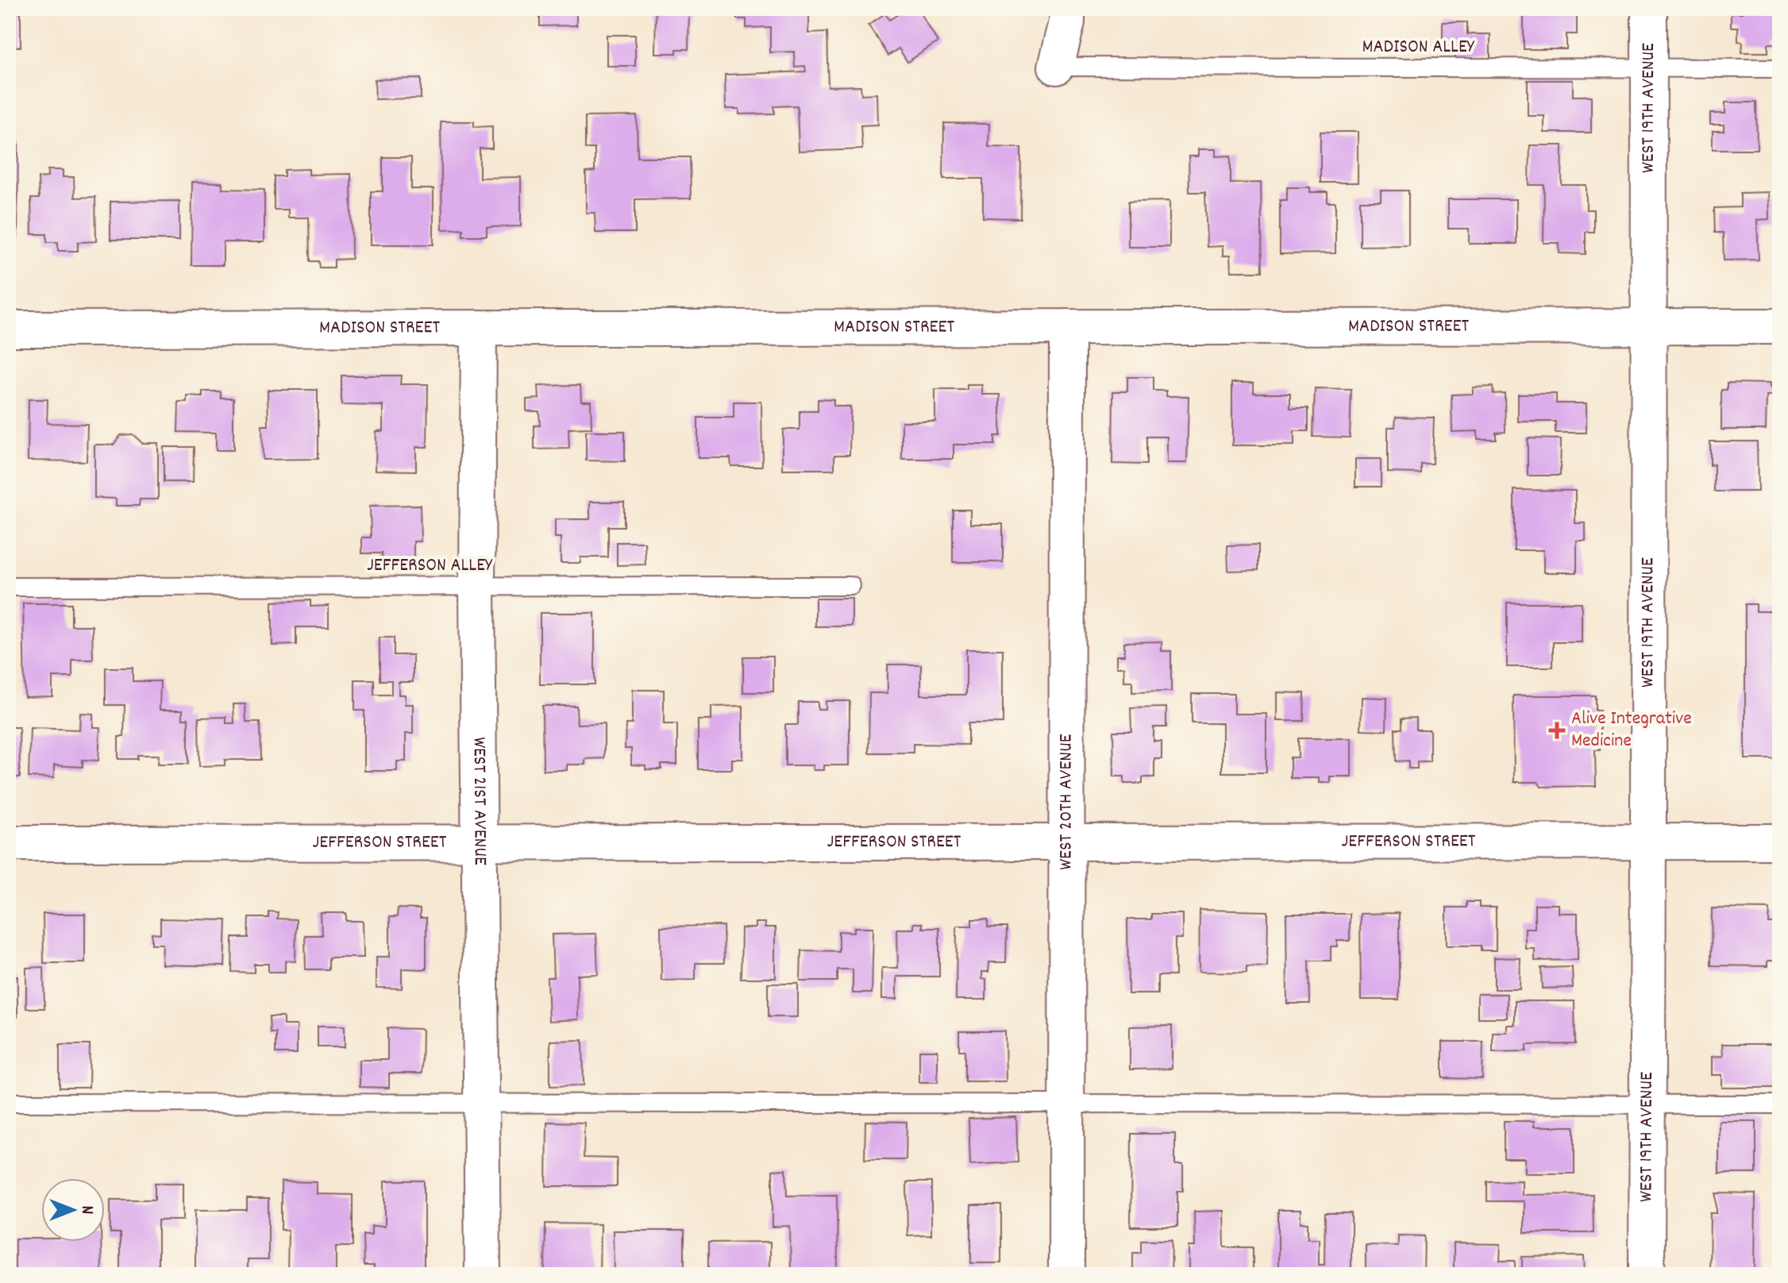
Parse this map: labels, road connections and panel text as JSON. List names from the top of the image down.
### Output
{
  "streets": {
    "street": [
      "WEST 19TH AVENUE",
      "MADISON STREET",
      "WEST 20TH AVENUE",
      "WEST 21ST AVENUE",
      "JEFFERSON STREET"
    ],
    "lane": ["MADISON ALLEY", "JEFFERSON ALLEY"]
  },
  "crossings": [
    ["MADISON ALLEY", "WEST 19TH AVENUE"],
    ["WEST 19TH AVENUE", "MADISON STREET"],
    ["WEST 19TH AVENUE", "JEFFERSON STREET"],
    ["MADISON STREET", "WEST 20TH AVENUE"],
    ["MADISON STREET", "WEST 21ST AVENUE"],
    ["JEFFERSON ALLEY", "WEST 21ST AVENUE"],
    ["WEST 20TH AVENUE", "JEFFERSON STREET"],
    ["WEST 21ST AVENUE", "JEFFERSON STREET"]
  ],
  "places": {
    "health": ["Alive Integrative Medicine"]
  },
  "north": "right"
}
